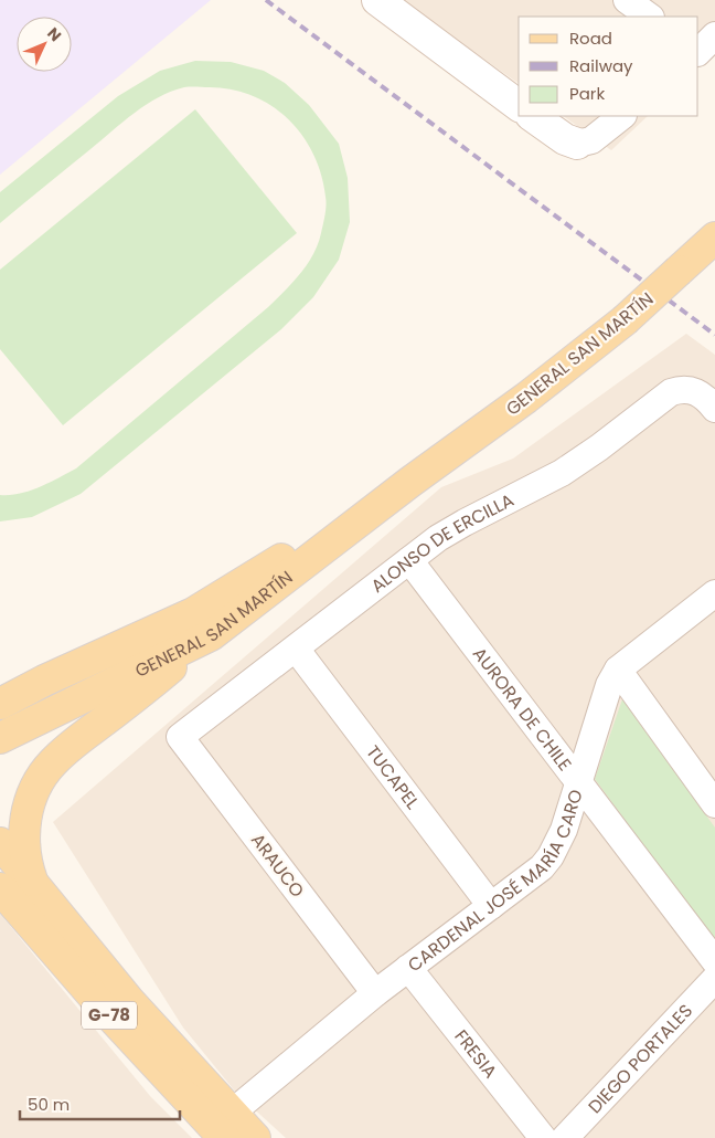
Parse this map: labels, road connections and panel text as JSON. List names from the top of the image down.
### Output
{
  "streets": {
    "main road": ["GENERAL SAN MARTÍN", "G-78"],
    "street": [
      "ALONSO DE ERCILLA",
      "AURORA DE CHILE",
      "TUCAPEL",
      "ARAUCO",
      "CARDENAL JOSÉ MARÍA CARO",
      "FRESIA",
      "DIEGO PORTALES"
    ]
  },
  "crossings": [
    ["ALONSO DE ERCILLA", "AURORA DE CHILE"],
    ["ALONSO DE ERCILLA", "TUCAPEL"],
    ["ALONSO DE ERCILLA", "ARAUCO"],
    ["AURORA DE CHILE", "CARDENAL JOSÉ MARÍA CARO"],
    ["TUCAPEL", "CARDENAL JOSÉ MARÍA CARO"],
    ["ARAUCO", "CARDENAL JOSÉ MARÍA CARO"],
    ["CARDENAL JOSÉ MARÍA CARO", "G-78"],
    ["CARDENAL JOSÉ MARÍA CARO", "FRESIA"]
  ],
  "legend": ["Road", "Railway", "Park"],
  "scale_bar": "50 m",
  "north": "top right"
}
